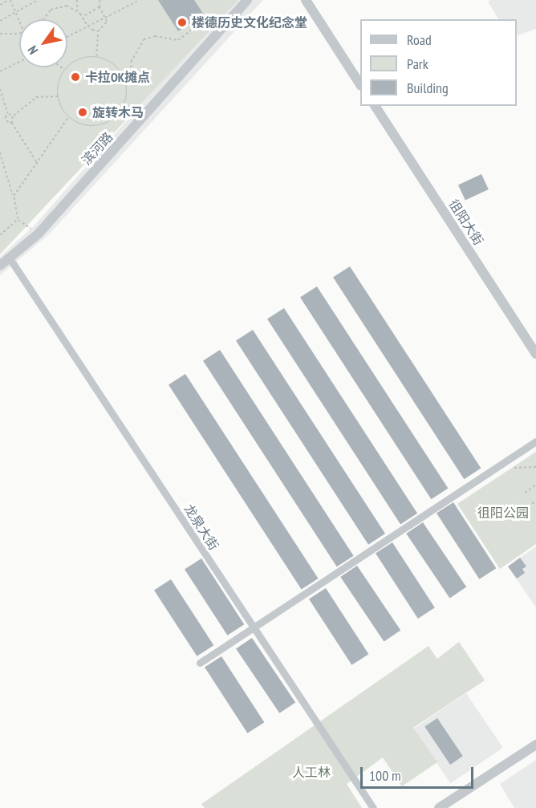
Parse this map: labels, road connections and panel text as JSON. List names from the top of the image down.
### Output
{
  "streets": {
    "street": ["滨河路", "徂阳大街", "龙泉大街"]
  },
  "crossings": [
    ["滨河路", "龙泉大街"]
  ],
  "parks": ["徂阳公园", "人工林"],
  "places": ["楼德历史文化纪念堂", "卡拉OK摊点", "旋转木马"],
  "legend": ["Road", "Park", "Building"],
  "scale_bar": "100 m",
  "north": "bottom left"
}
